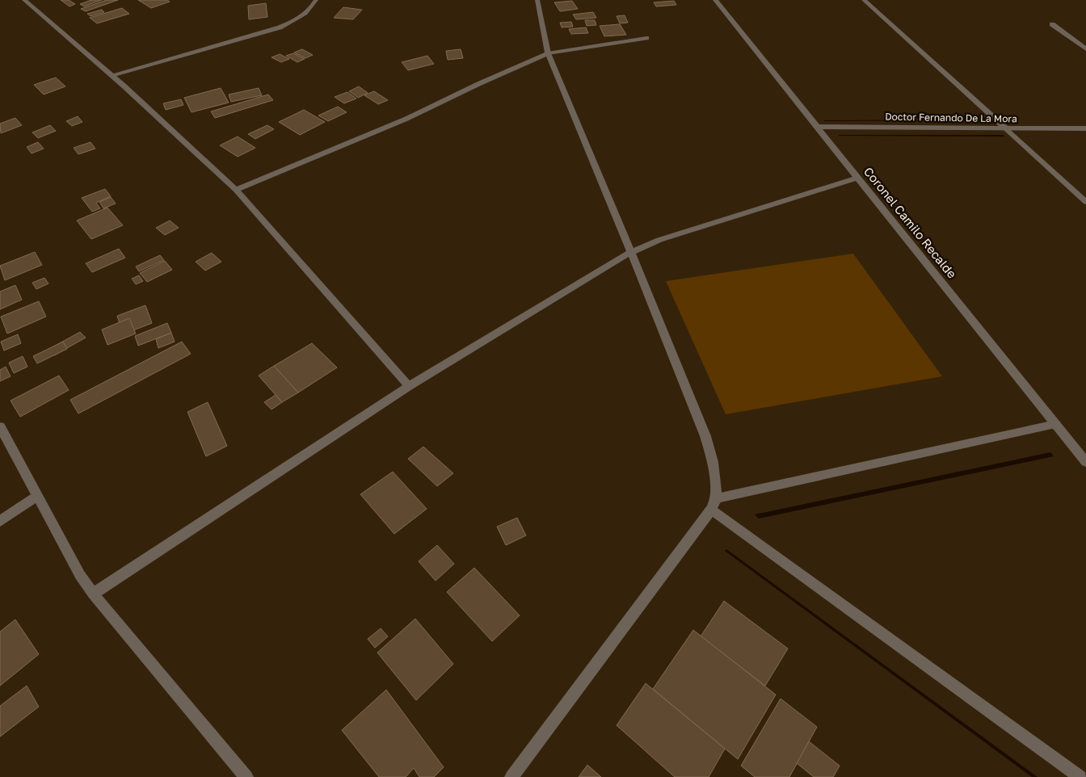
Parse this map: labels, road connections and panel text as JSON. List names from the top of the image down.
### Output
{
  "streets": {
    "street": ["Doctor Fernando De La Mora", "Coronel Camilo Recalde"]
  },
  "crossings": [
    ["Doctor Fernando De La Mora", "Coronel Camilo Recalde"]
  ]
}
